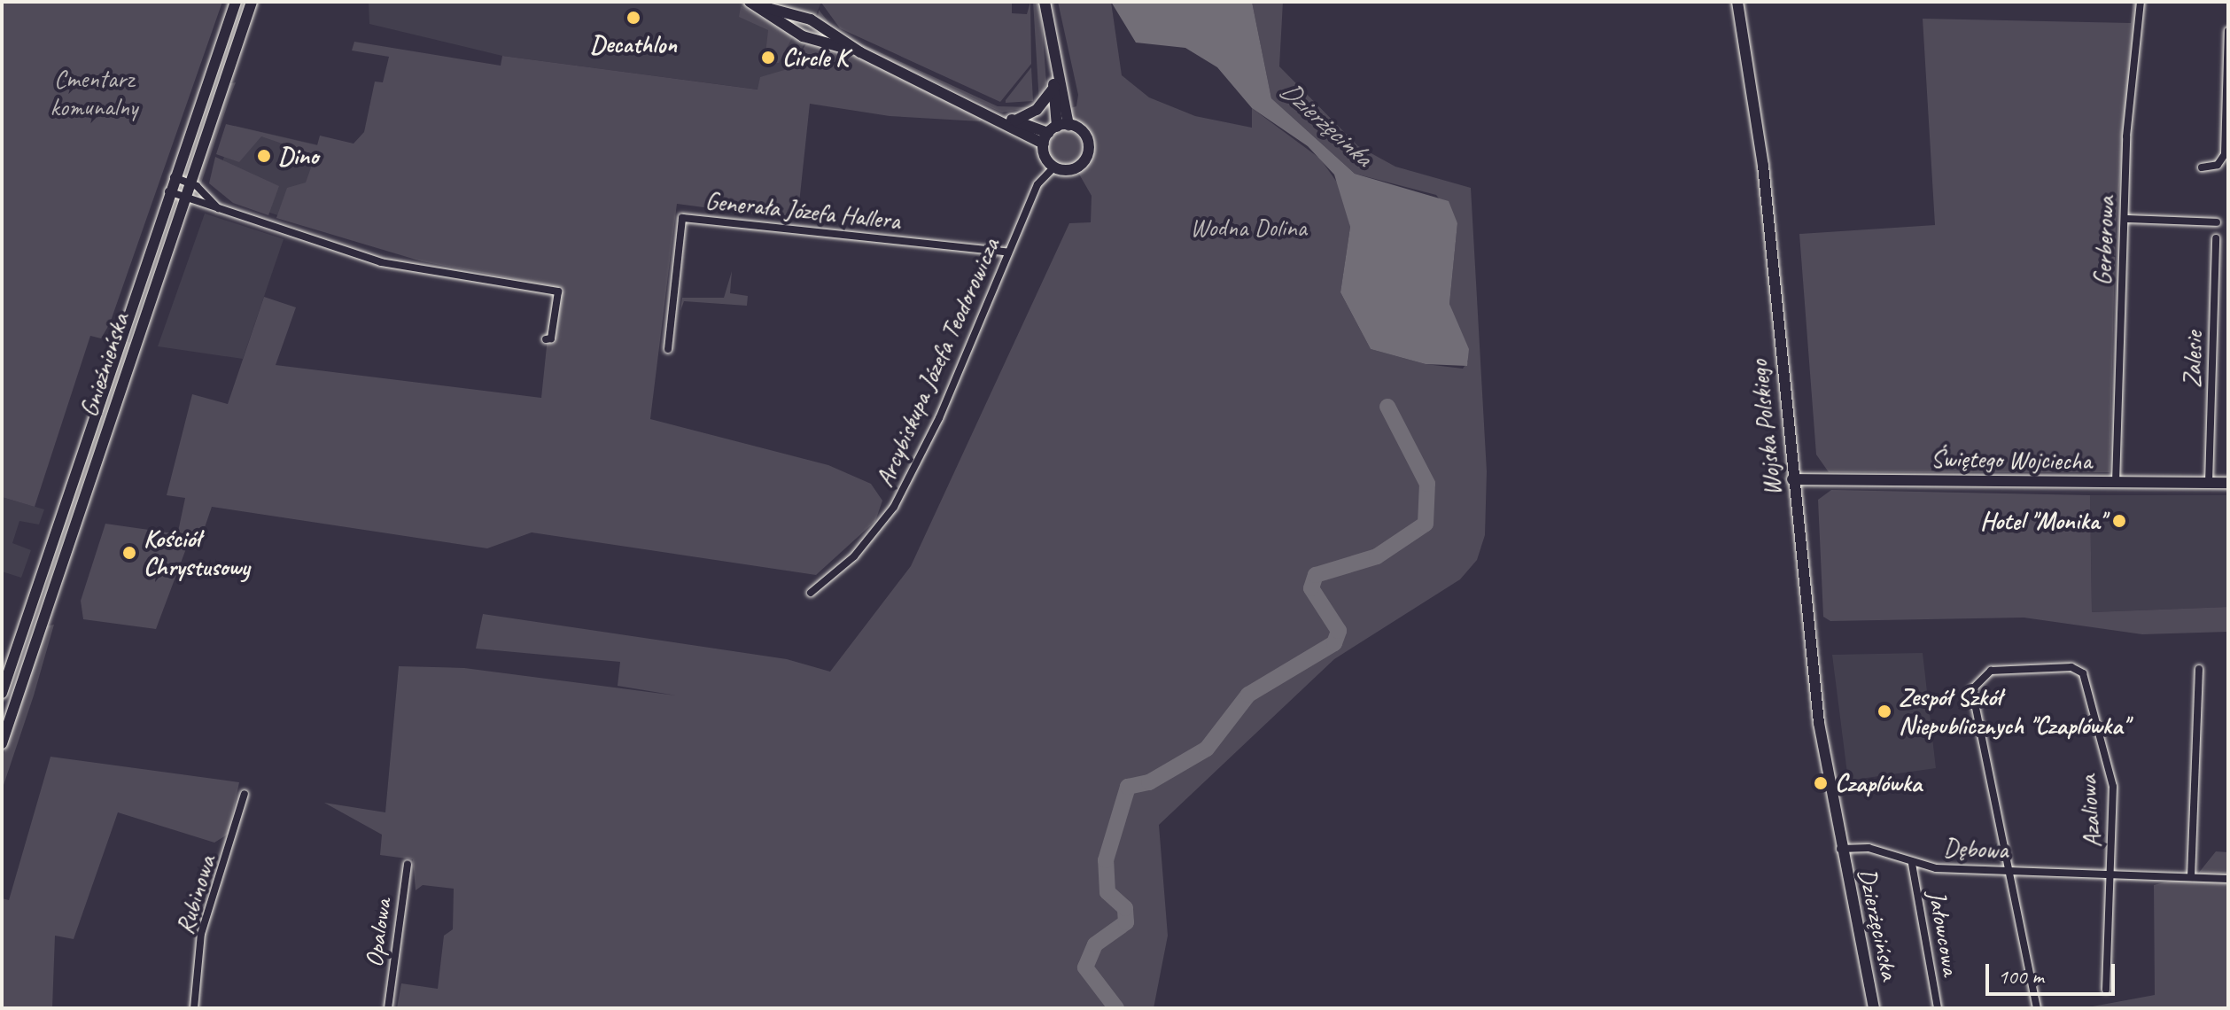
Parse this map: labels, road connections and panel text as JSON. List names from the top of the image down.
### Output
{
  "streets": {
    "street": [
      "Generała Józefa Hallera",
      "Gerberowa",
      "Zalesie",
      "Arcybiskupa Józefa Teodorowicza",
      "Gnieźnieńska",
      "Wojska Polskiego",
      "Świętego Wojciecha",
      "Azaliowa",
      "Dębowa",
      "Rubinowa",
      "Dzierżęcińska",
      "Opalowa",
      "Jałowcowa"
    ]
  },
  "crossings": [
    ["Generała Józefa Hallera", "Arcybiskupa Józefa Teodorowicza"],
    ["Gerberowa", "Świętego Wojciecha"],
    ["Zalesie", "Świętego Wojciecha"],
    ["Wojska Polskiego", "Świętego Wojciecha"],
    ["Wojska Polskiego", "Dębowa"],
    ["Wojska Polskiego", "Dzierżęcińska"],
    ["Azaliowa", "Dębowa"],
    ["Dębowa", "Dzierżęcińska"],
    ["Dębowa", "Jałowcowa"]
  ],
  "water": ["Dzierżęcinka"],
  "parks": ["Cmentarz komunalny", "Wodna Dolina"],
  "places": [
    "Decathlon",
    "Circle K",
    "Dino",
    "Hotel \"Monika\"",
    "Kościół Chrystusowy",
    "Zespół Szkół Niepublicznych \"Czaplówka\"",
    "Czaplówka"
  ],
  "scale_bar": "100 m"
}
